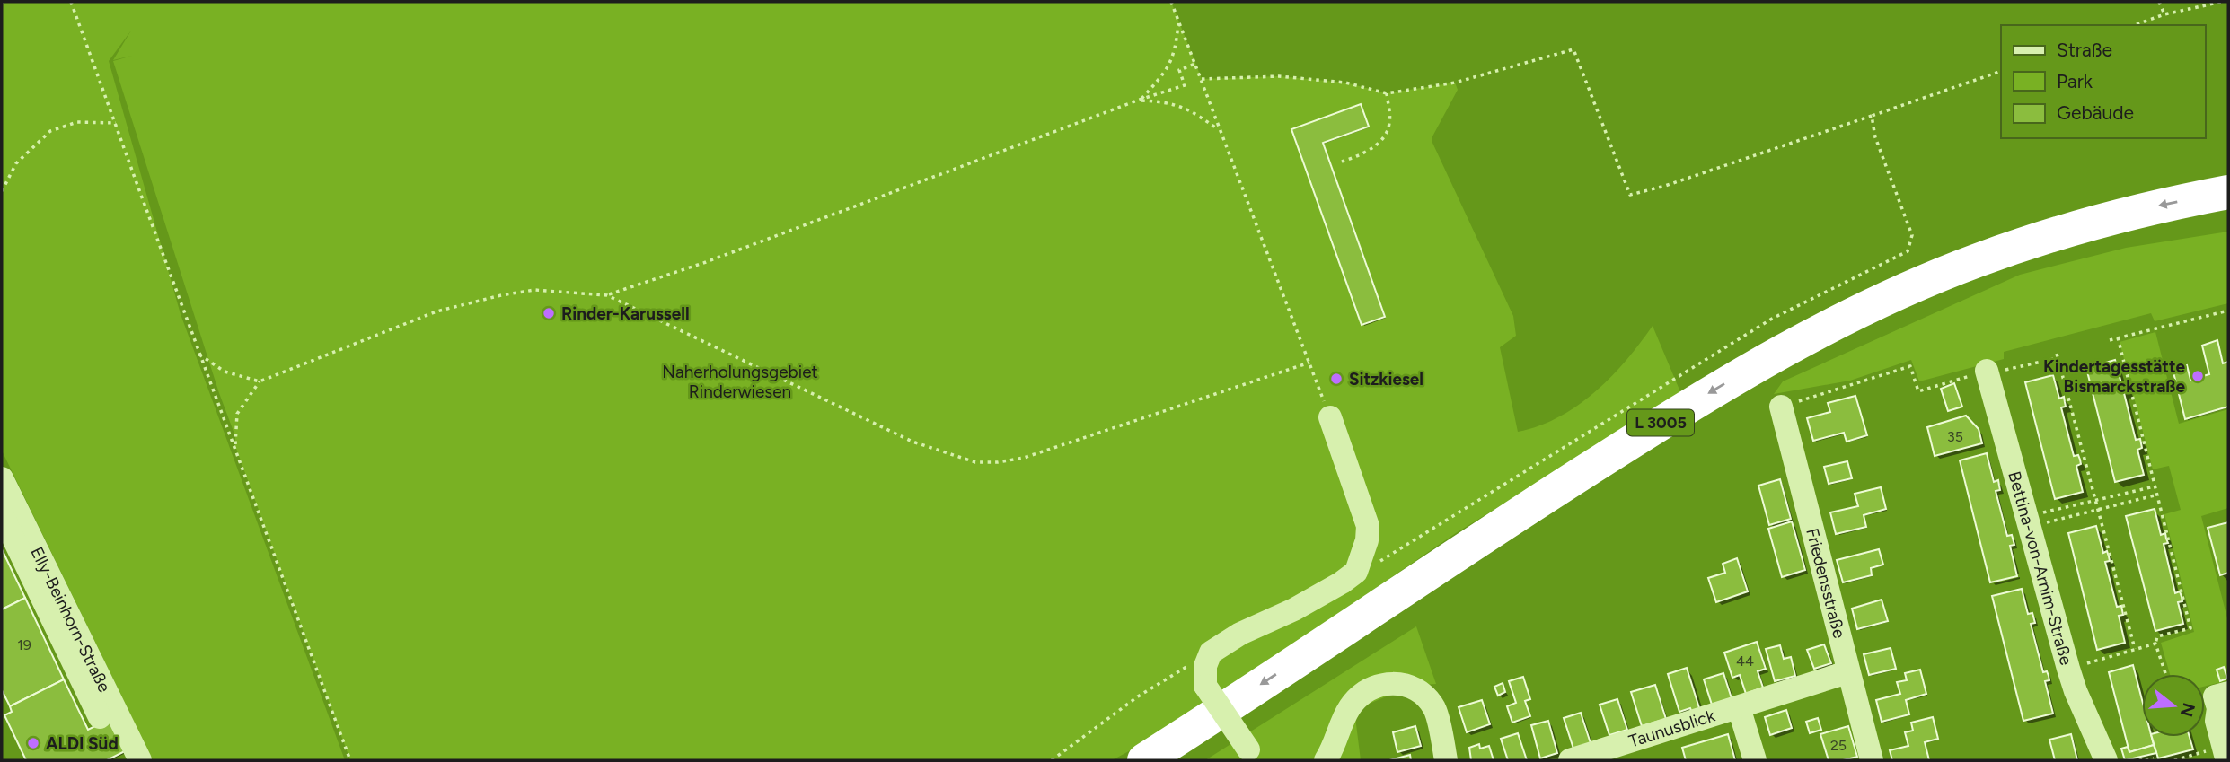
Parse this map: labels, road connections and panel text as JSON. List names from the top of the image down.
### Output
{
  "streets": {
    "highway": ["L 3005"],
    "street": [
      "Bettina-von-Arnim-Straße",
      "Friedensstraße",
      "Elly-Beinhorn-Straße",
      "Taunusblick"
    ]
  },
  "crossings": [
    ["Friedensstraße", "Taunusblick"]
  ],
  "parks": ["Naherholungsgebiet Rinderwiesen"],
  "places": [
    "Rinder-Karussell",
    "Kindertagesstätte Bismarckstraße",
    "Sitzkiesel",
    "ALDI Süd"
  ],
  "house_numbers": [
    "35",
    "19",
    "44",
    "25"
  ],
  "legend": ["Straße", "Park", "Gebäude"],
  "north": "right"
}
